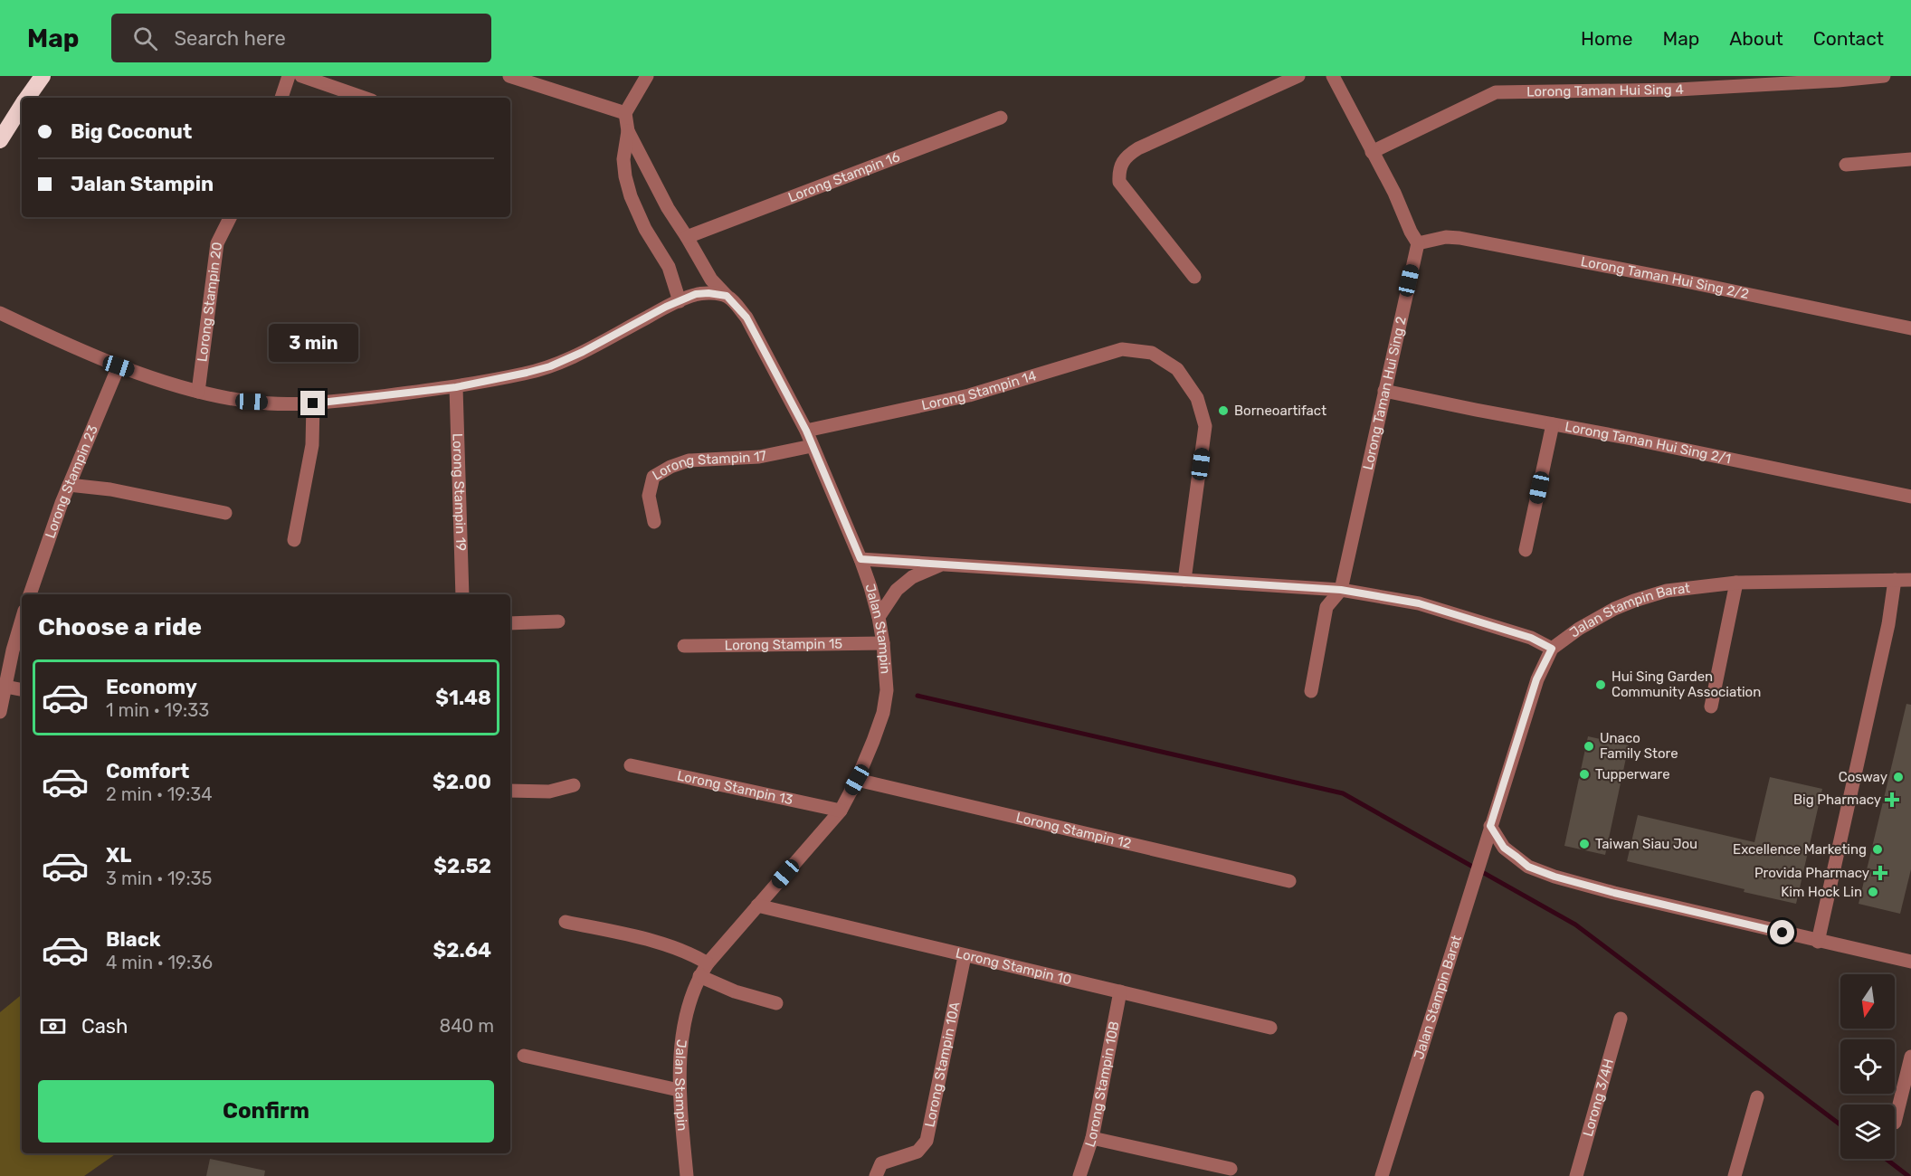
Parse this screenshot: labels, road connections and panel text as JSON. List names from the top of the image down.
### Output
{
  "streets": {
    "street": [
      "Lorong Taman Hui Sing 4",
      "Lorong Stampin 16",
      "Lorong Taman Hui Sing 2/2",
      "Lorong Stampin 20",
      "Lorong Stampin 14",
      "Lorong Taman Hui Sing 2",
      "Lorong Taman Hui Sing 2/1",
      "Lorong Stampin 17",
      "Lorong Stampin 23",
      "Lorong Stampin 19",
      "Jalan Stampin Barat",
      "Jalan Stampin",
      "Lorong Stampin 15",
      "Lorong Stampin 13",
      "Lorong Stampin 12",
      "Lorong Stampin 10",
      "Lorong Stampin 10A",
      "Lorong Stampin 10B",
      "Lorong 3/4H"
    ]
  },
  "crossings": [
    ["Lorong Taman Hui Sing 2/2", "Lorong Taman Hui Sing 2"],
    ["Lorong Stampin 14", "Jalan Stampin"],
    ["Lorong Taman Hui Sing 2", "Lorong Taman Hui Sing 2/1"],
    ["Lorong Stampin 17", "Jalan Stampin"],
    ["Jalan Stampin", "Lorong Stampin 15"],
    ["Jalan Stampin", "Lorong Stampin 13"],
    ["Jalan Stampin", "Lorong Stampin 12"],
    ["Jalan Stampin", "Lorong Stampin 10"],
    ["Lorong Stampin 10", "Lorong Stampin 10A"],
    ["Lorong Stampin 10", "Lorong Stampin 10B"]
  ],
  "places": {
    "other": [
      "Borneoartifact",
      "Hui Sing Garden Community Association",
      "Unaco Family Store",
      "Tupperware",
      "Cosway",
      "Taiwan Siau Jou",
      "Excellence Marketing",
      "Kim Hock Lin"
    ],
    "health": ["Big Pharmacy", "Provida Pharmacy"]
  },
  "north": "bottom",
  "page": {
    "header": "Map",
    "search": "Search here",
    "nav": [
      "Home",
      "Map",
      "About",
      "Contact"
    ],
    "banner": ["Big Coconut", "Jalan Stampin"],
    "bubble": "3 min",
    "heading": "Choose a ride",
    "list": [
      {
        "name": "Economy",
        "note": "1 min · 19:33",
        "value": "$1.48"
      },
      {
        "name": "Comfort",
        "note": "2 min · 19:34",
        "value": "$2.00"
      },
      {
        "name": "XL",
        "note": "3 min · 19:35",
        "value": "$2.52"
      },
      {
        "name": "Black",
        "note": "4 min · 19:36",
        "value": "$2.64"
      }
    ],
    "pay": ["Cash", "840 m"],
    "buttons": "Confirm"
  }
}
